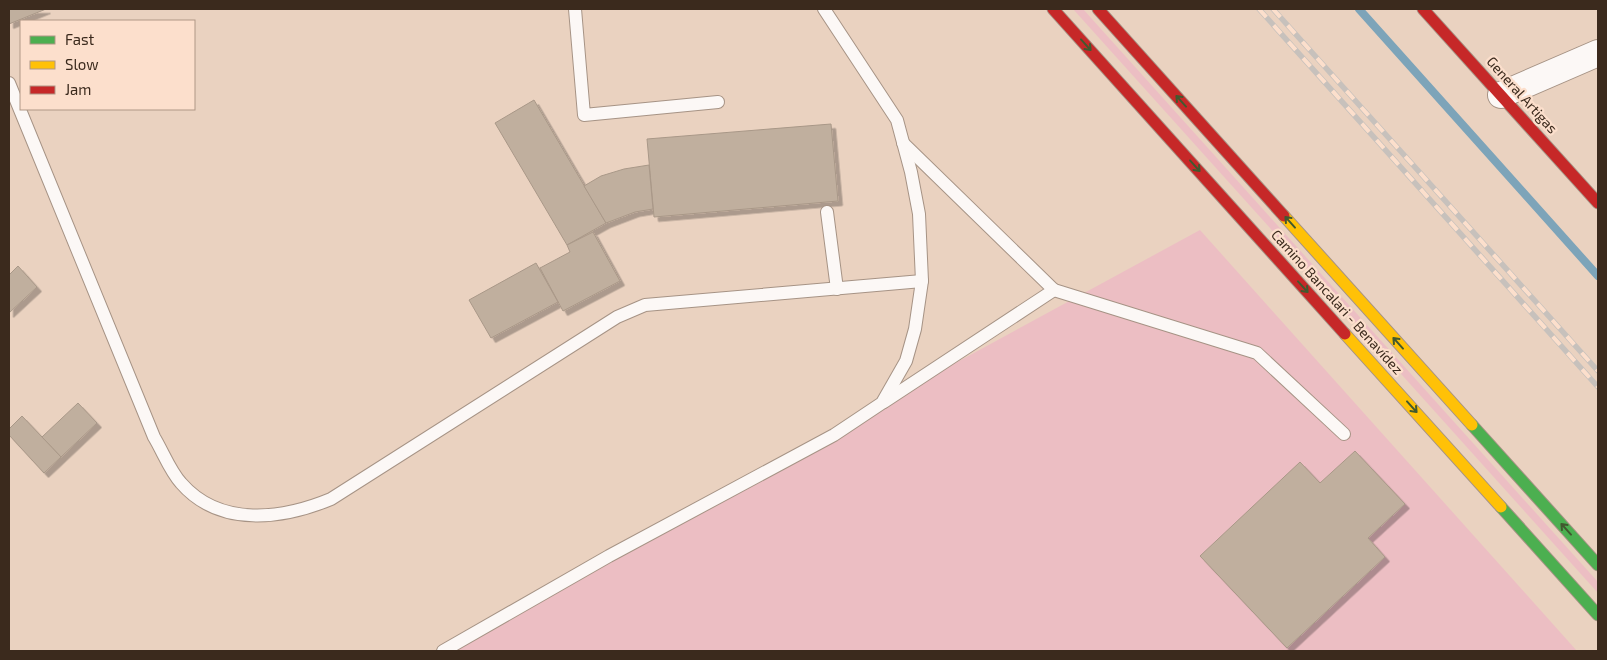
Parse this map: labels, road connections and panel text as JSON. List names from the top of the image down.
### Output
{
  "streets": {
    "main road": ["General Artigas", "Camino Bancalari - Benavídez"]
  },
  "legend": ["Fast", "Slow", "Jam"]
}
